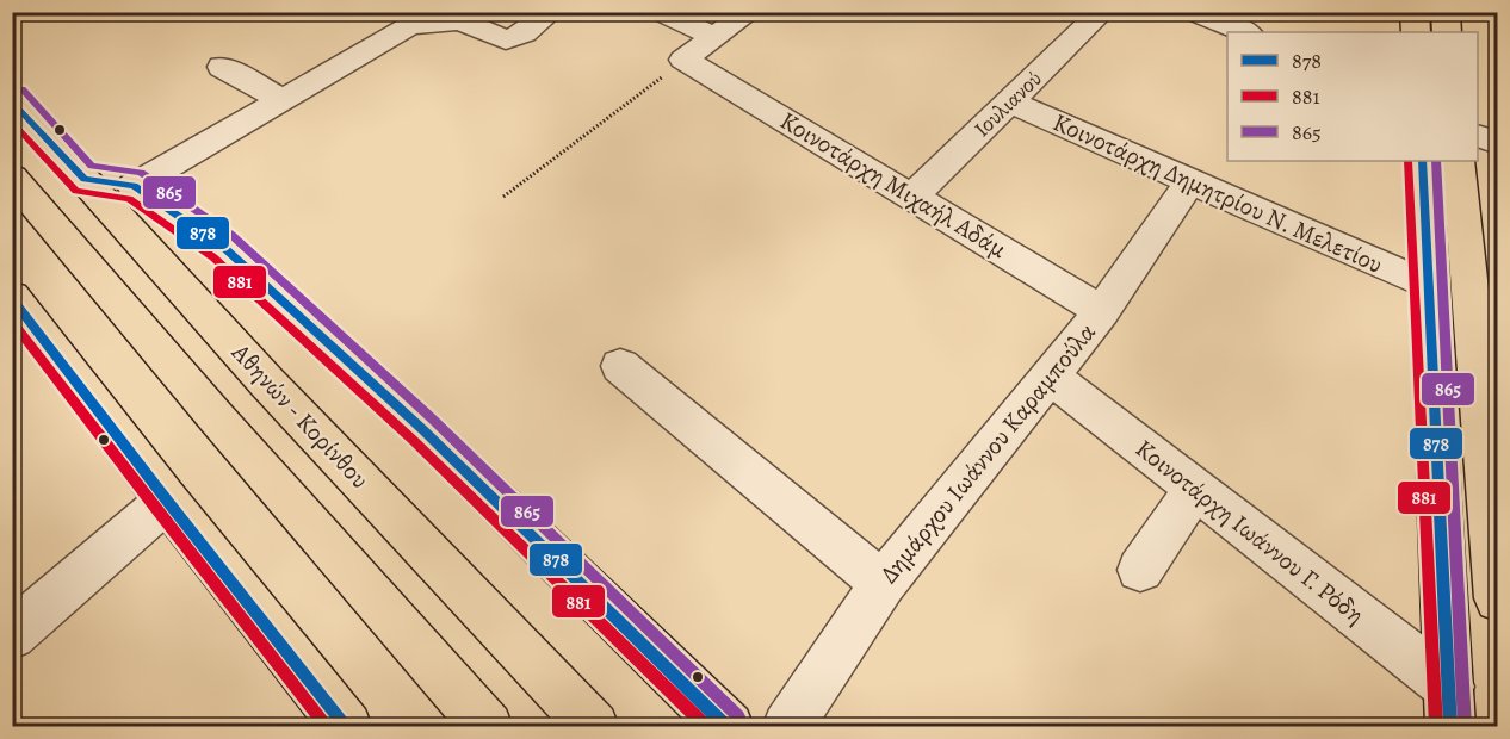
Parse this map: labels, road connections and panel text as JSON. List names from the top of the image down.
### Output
{
  "streets": {
    "main road": ["Αθηνών - Κορίνθου"],
    "street": [
      "Ιουλιανού",
      "Κοινοτάρχη Μιχαήλ Αδάμ",
      "Κοινοτάρχη Δημητρίου Ν. Μελετίου",
      "Δημάρχου Ιωάννου Καραμπούλα",
      "Κοινοτάρχη Ιωάννου Γ. Ρόδη"
    ]
  },
  "crossings": [
    ["Ιουλιανού", "Κοινοτάρχη Μιχαήλ Αδάμ"],
    ["Ιουλιανού", "Κοινοτάρχη Δημητρίου Ν. Μελετίου"],
    ["Κοινοτάρχη Μιχαήλ Αδάμ", "Δημάρχου Ιωάννου Καραμπούλα"],
    ["Κοινοτάρχη Δημητρίου Ν. Μελετίου", "Δημάρχου Ιωάννου Καραμπούλα"],
    ["Δημάρχου Ιωάννου Καραμπούλα", "Κοινοτάρχη Ιωάννου Γ. Ρόδη"]
  ],
  "lines": ["transit line 865", "transit line 878", "transit line 881"],
  "legend": ["878", "881", "865"]
}
